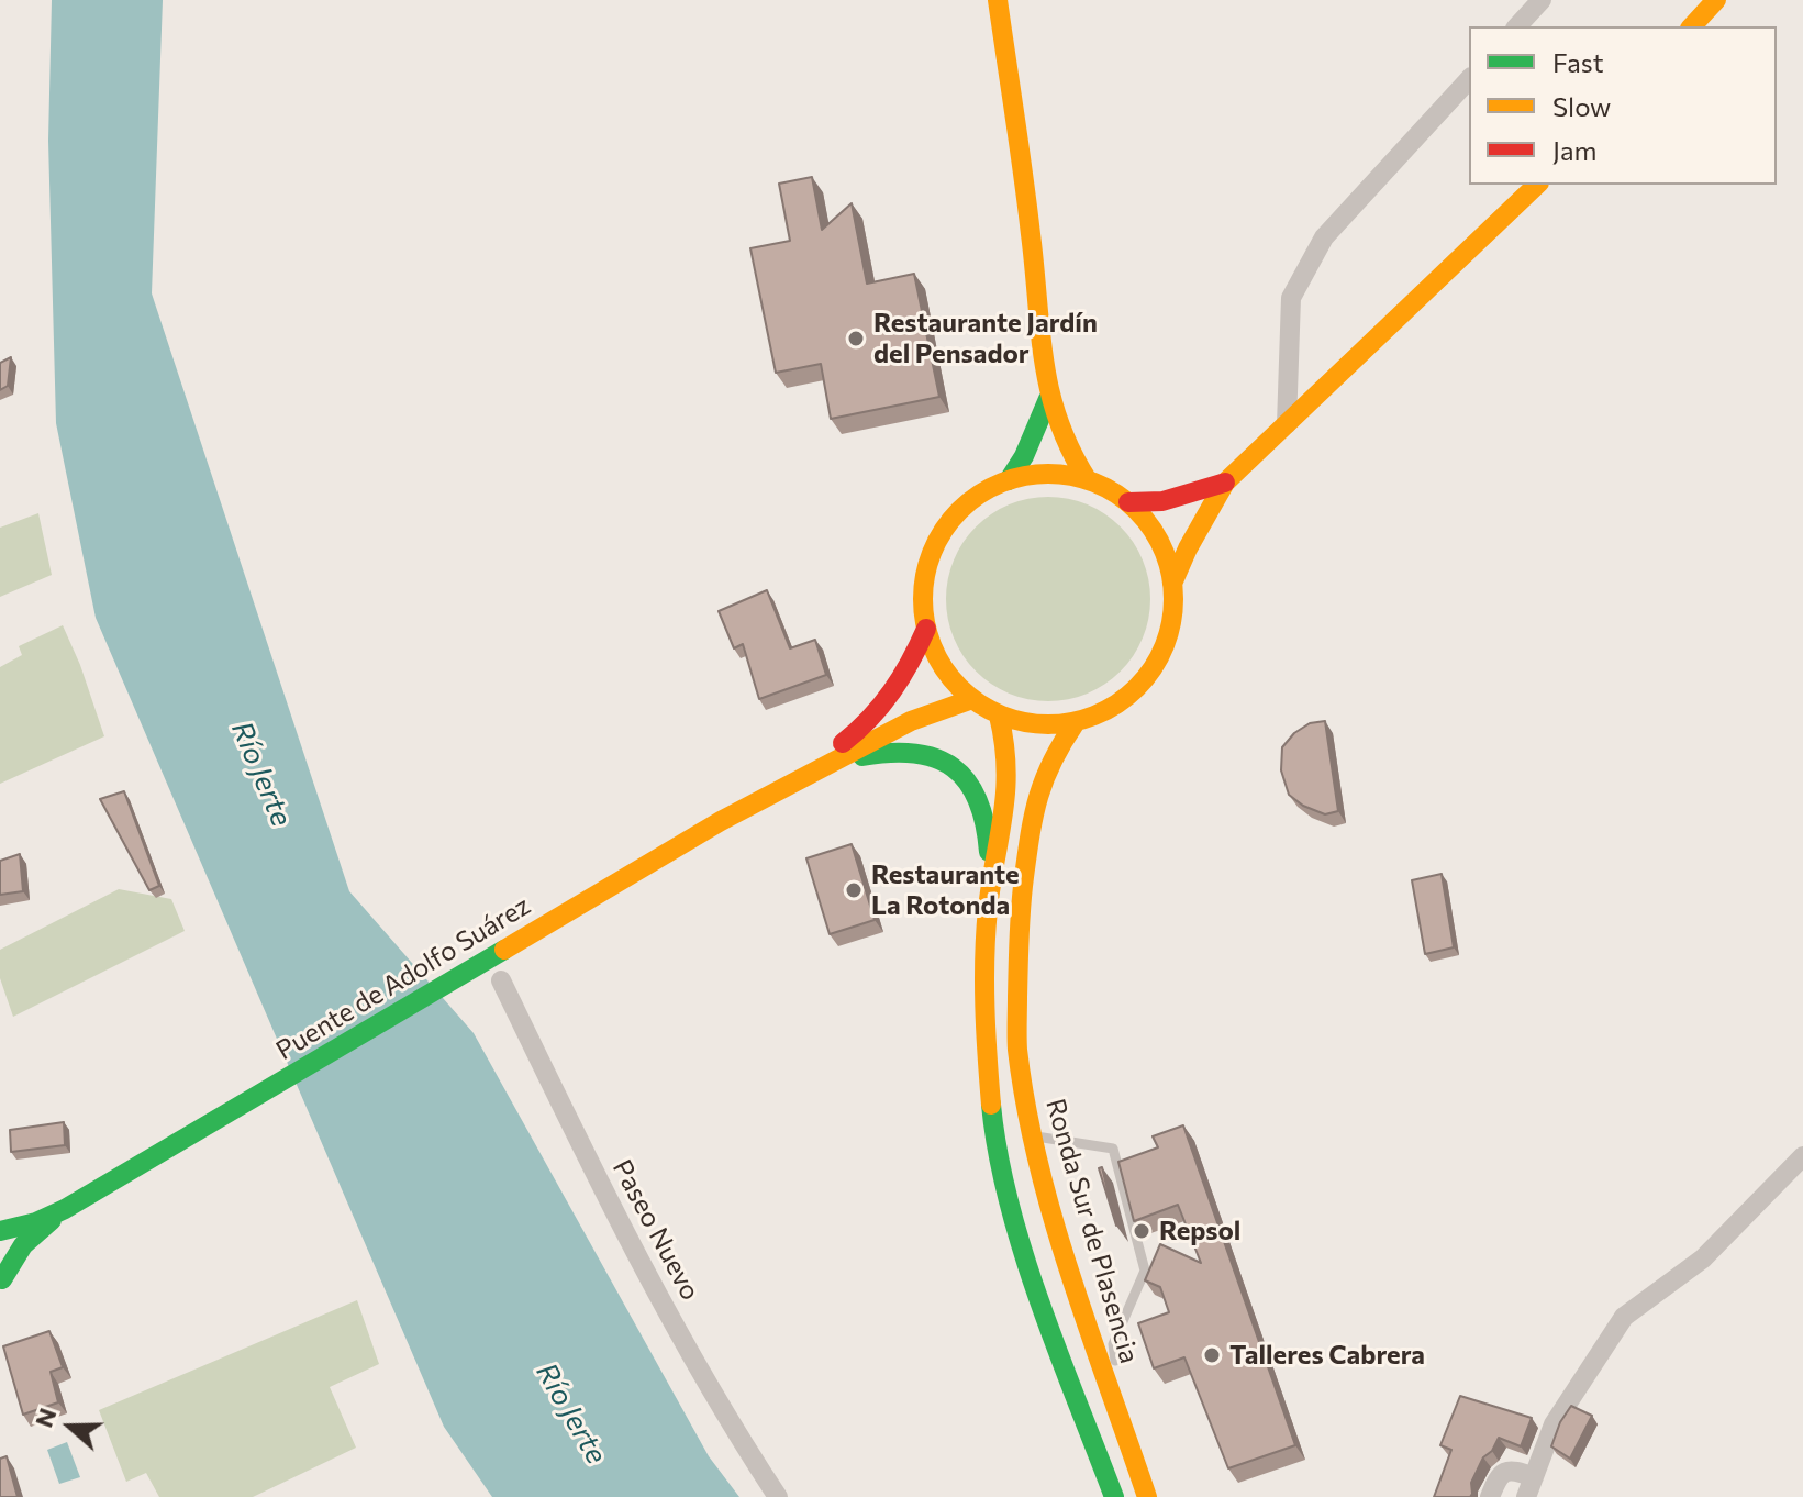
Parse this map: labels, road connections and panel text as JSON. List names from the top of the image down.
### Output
{
  "streets": {
    "main road": ["Puente de Adolfo Suárez", "Ronda Sur de Plasencia"],
    "street": ["Paseo Nuevo"]
  },
  "water": ["Río Jerte"],
  "places": [
    "Restaurante Jardín del Pensador",
    "Restaurante La Rotonda",
    "Repsol",
    "Talleres Cabrera"
  ],
  "legend": ["Fast", "Slow", "Jam"],
  "north": "left"
}
